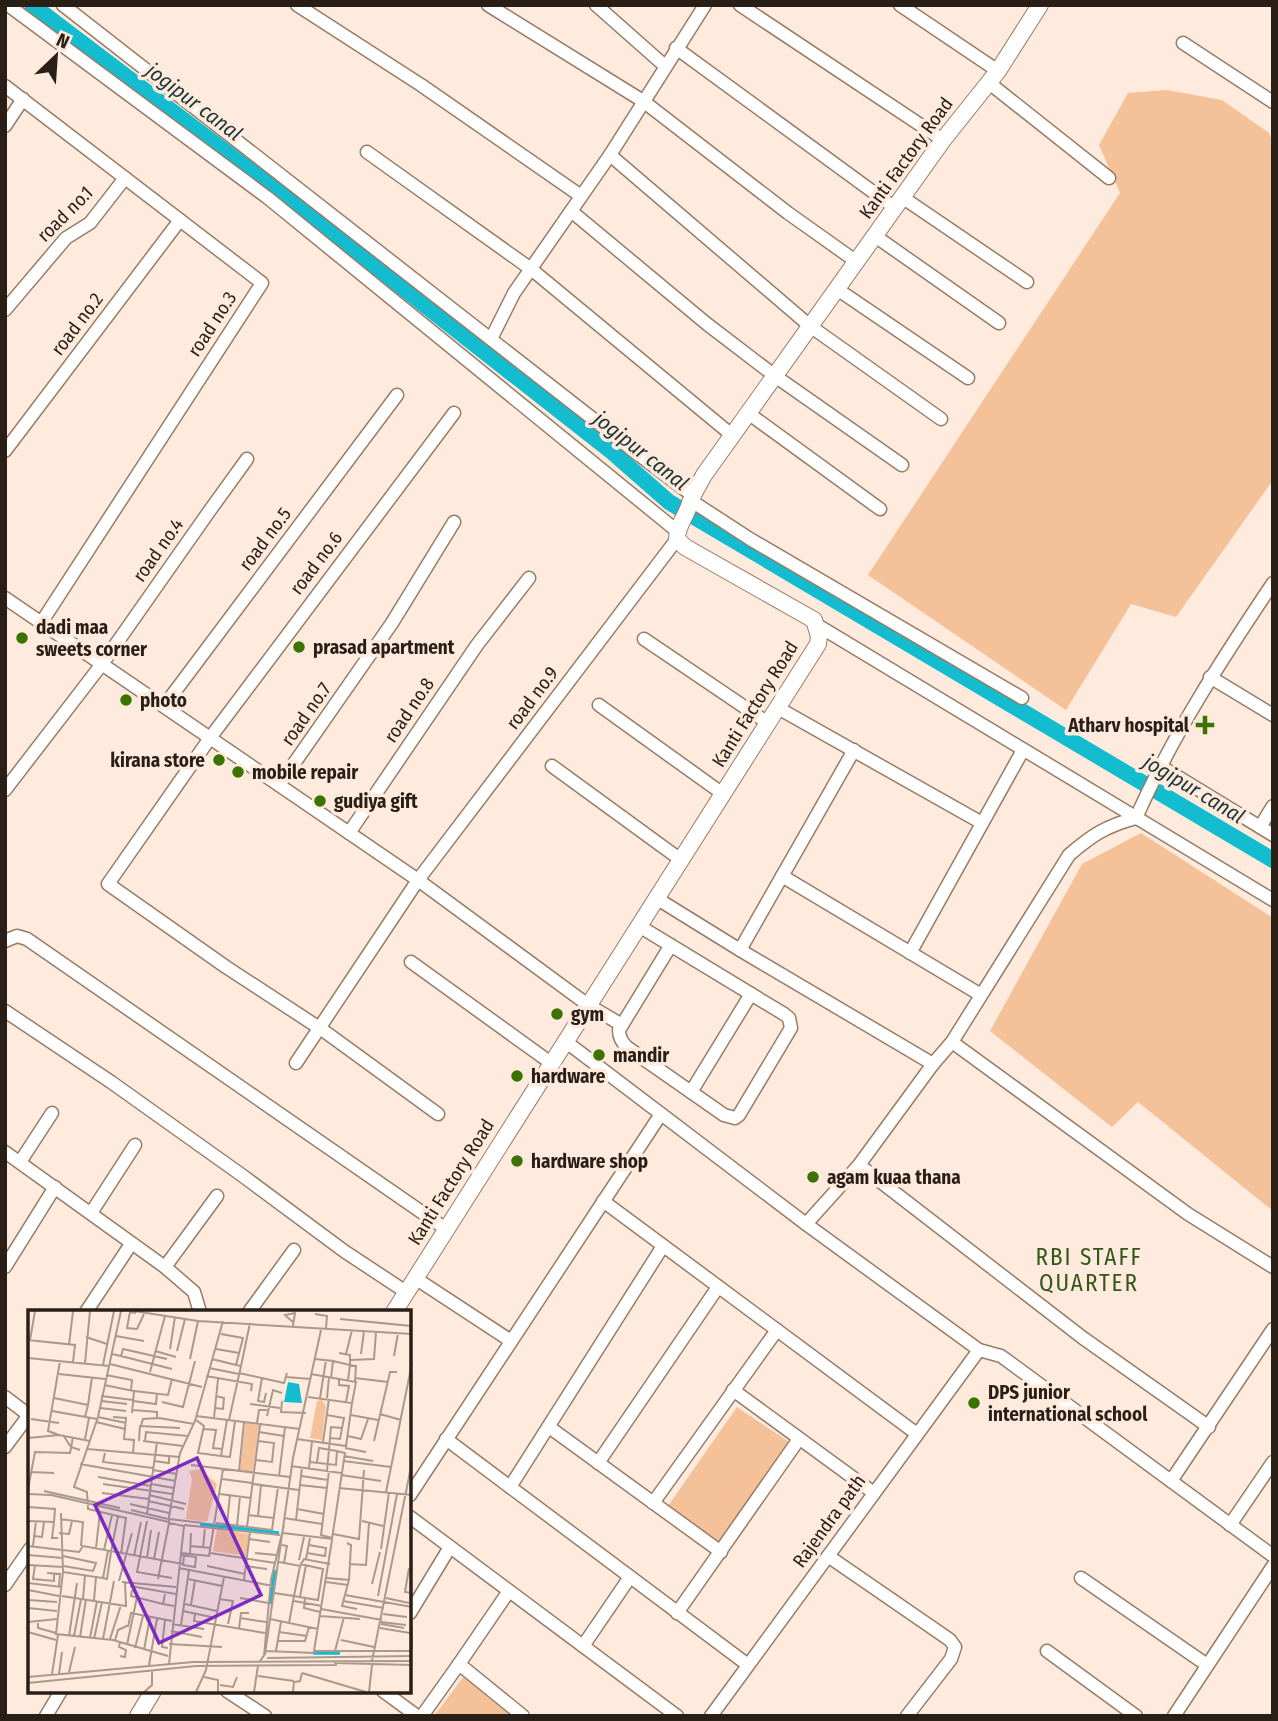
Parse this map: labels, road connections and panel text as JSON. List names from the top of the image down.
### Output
{
  "streets": {
    "street": [
      "Kanti Factory Road",
      "road no.1",
      "road no.2",
      "road no.3",
      "road no.5",
      "road no.4",
      "road no.6",
      "road no.9",
      "road no.8",
      "road no.7",
      "Rajendra path"
    ]
  },
  "crossings": [
    ["Kanti Factory Road", "road no.9"],
    ["road no.1", "road no.3"],
    ["road no.2", "road no.3"],
    ["road no.6", "road no.9"]
  ],
  "districts": ["RBI STAFF QUARTER"],
  "water": ["jogipur canal"],
  "places": {
    "other": [
      "dadi maa sweets corner",
      "prasad apartment",
      "photo",
      "kirana store",
      "mobile repair",
      "gudiya gift",
      "gym",
      "mandir",
      "hardware",
      "hardware shop",
      "agam kuaa thana",
      "DPS junior international school"
    ],
    "health": ["Atharv hospital"]
  },
  "north": "top right"
}
